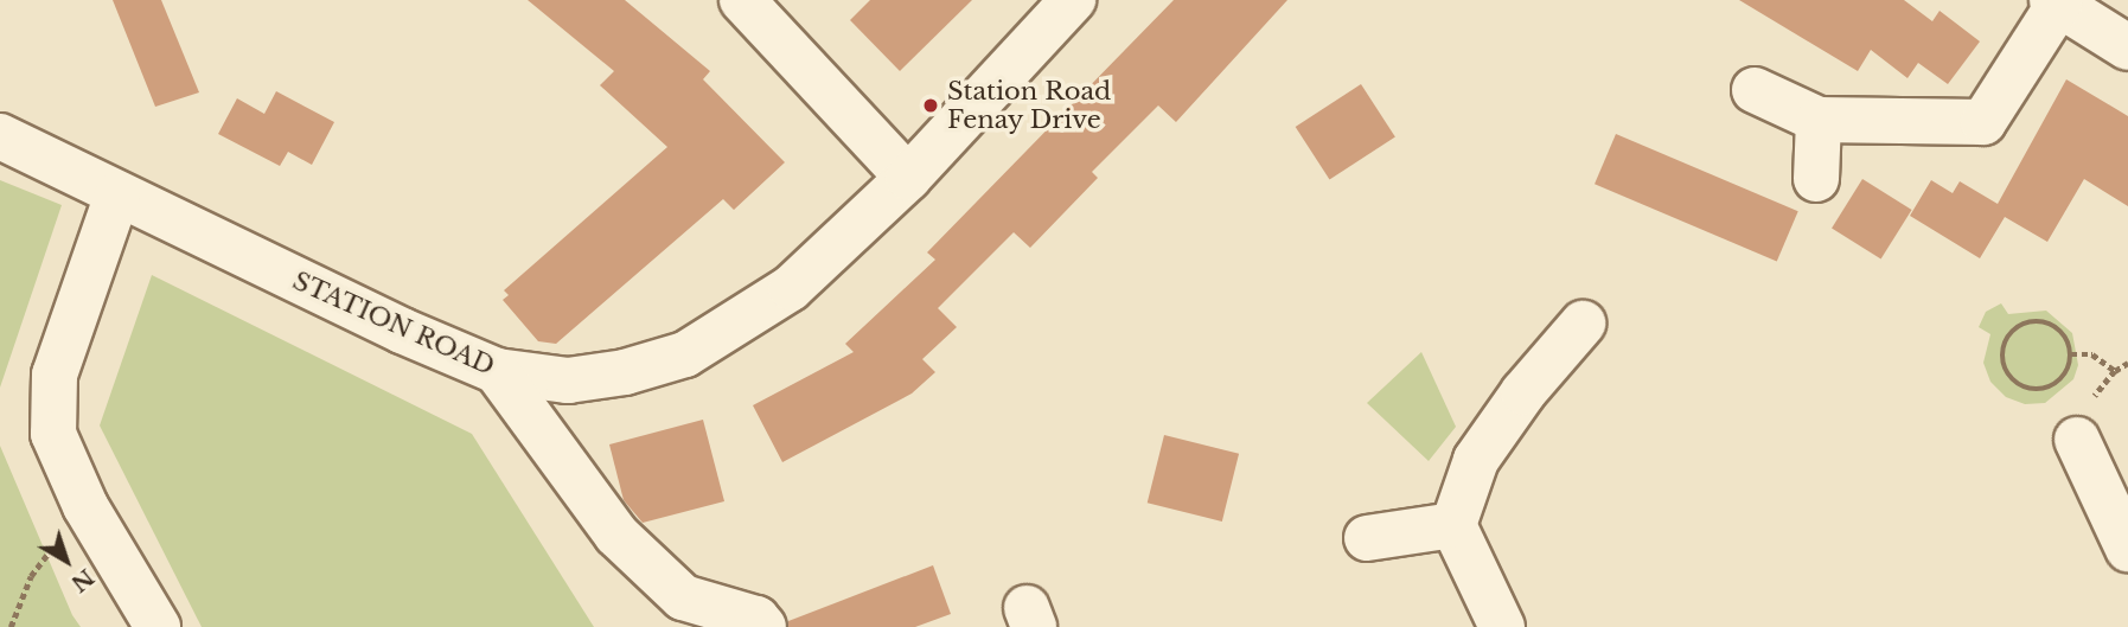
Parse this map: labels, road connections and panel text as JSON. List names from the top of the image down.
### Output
{
  "streets": {
    "street": ["STATION ROAD"]
  },
  "places": ["Station Road Fenay Drive"],
  "north": "bottom right"
}
